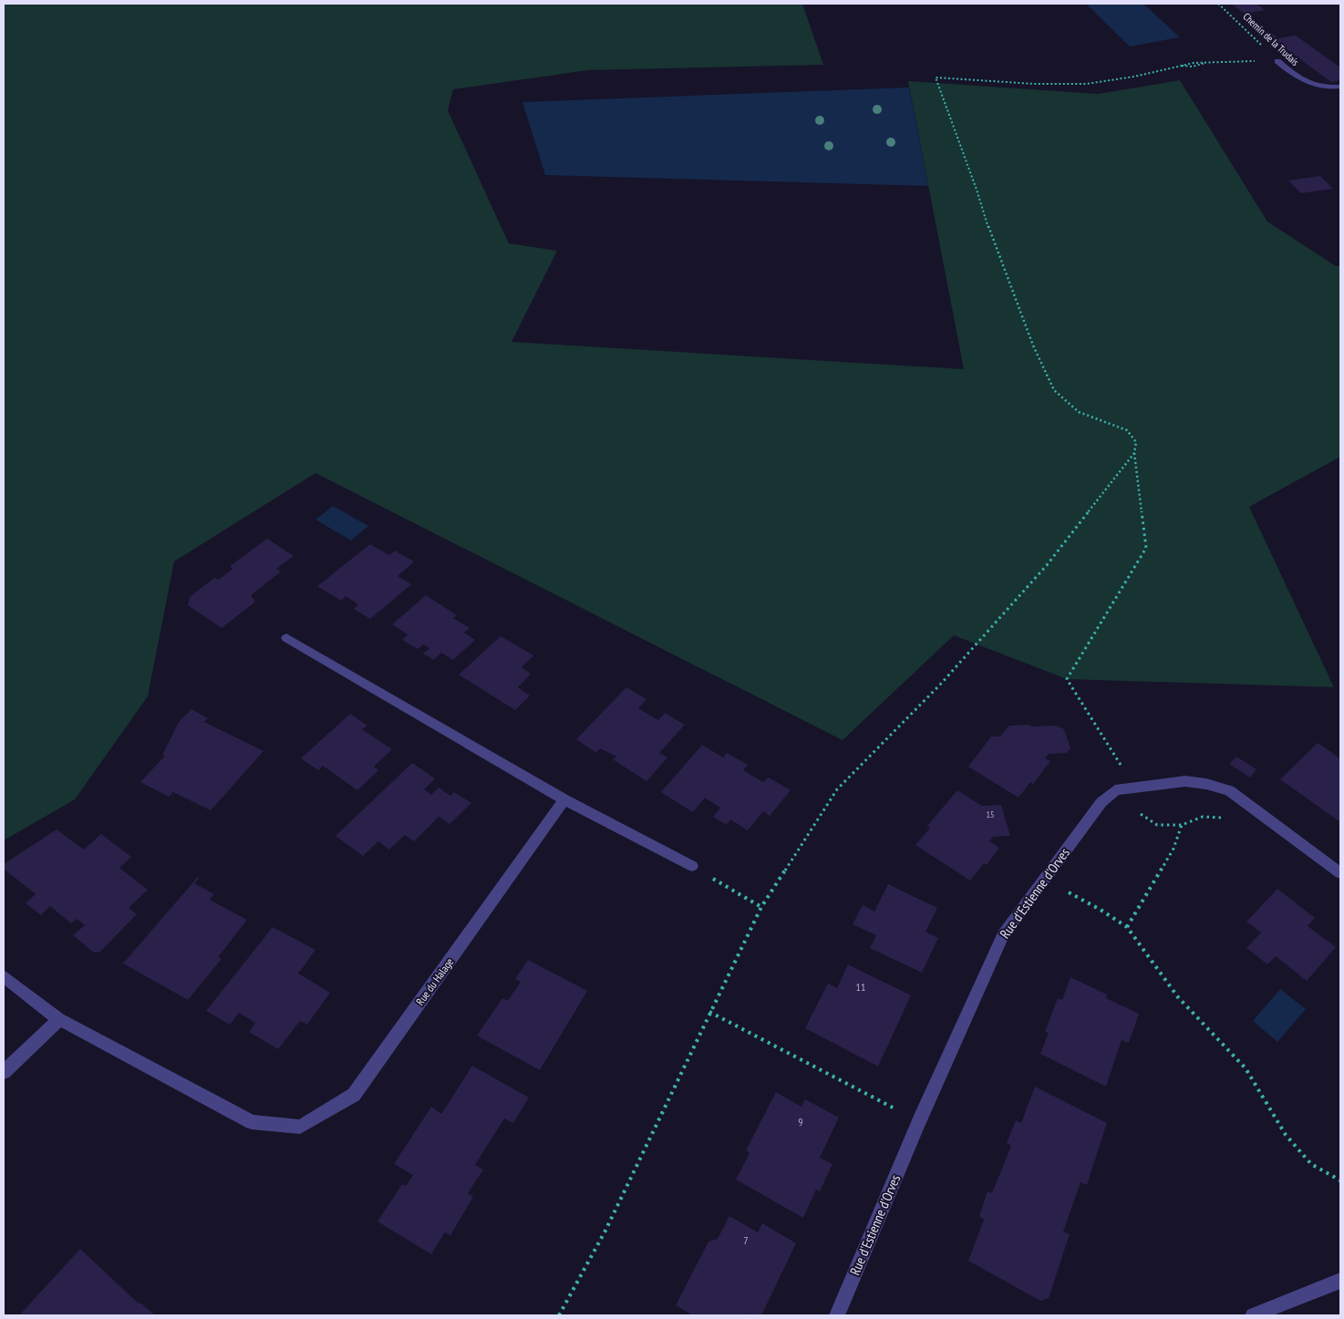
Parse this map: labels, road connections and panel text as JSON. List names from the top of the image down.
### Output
{
  "streets": {
    "street": ["Chemin de la Trudais", "Rue d'Estienne d'Orves", "Rue du Halage"]
  },
  "house_numbers": [
    "15",
    "11",
    "9",
    "7"
  ]
}
